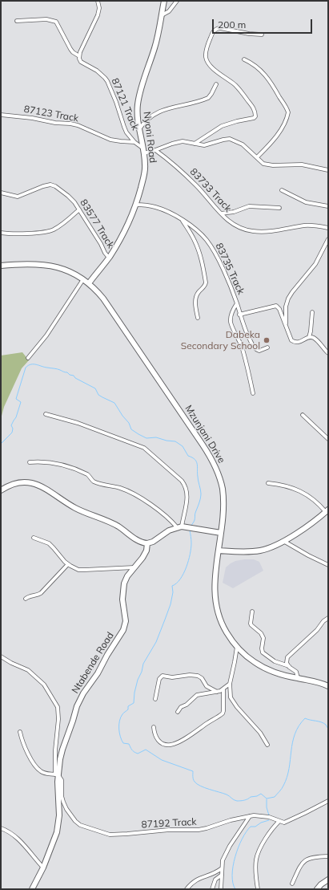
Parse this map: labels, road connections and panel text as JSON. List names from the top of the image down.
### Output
{
  "streets": {
    "street": [
      "87121 Track",
      "87123 Track",
      "Nyoni Road",
      "83733 Track",
      "83577 Track",
      "83735 Track",
      "Mzunjani Drive",
      "Ntabende Road",
      "87192 Track"
    ]
  },
  "crossings": [
    ["87121 Track", "87123 Track"],
    ["87121 Track", "Nyoni Road"],
    ["Nyoni Road", "83577 Track"],
    ["Nyoni Road", "83735 Track"],
    ["Nyoni Road", "Mzunjani Drive"],
    ["Ntabende Road", "87192 Track"]
  ],
  "places": ["Dabeka Secondary School"],
  "scale_bar": "200 m"
}
